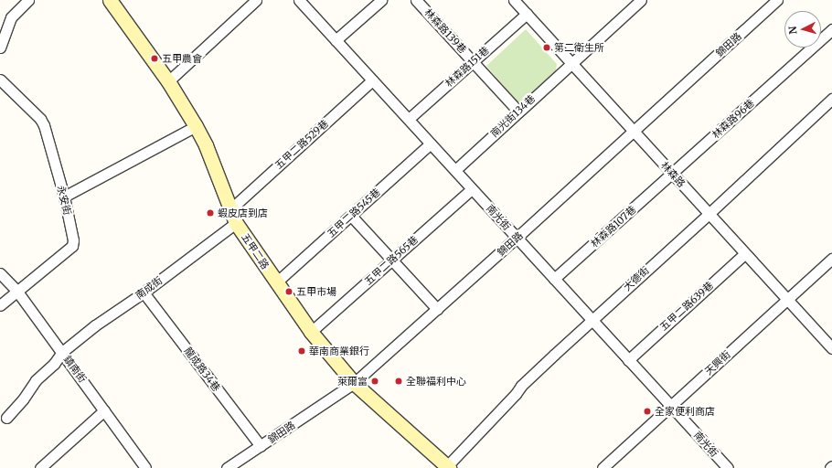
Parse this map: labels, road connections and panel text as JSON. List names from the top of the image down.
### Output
{
  "streets": {
    "main road": ["五甲二路"],
    "street": [
      "林森路139巷",
      "錦田路",
      "林森路151巷",
      "南光街134巷",
      "林森路96巷",
      "五甲二路529巷",
      "林森路",
      "永安街",
      "五甲二路545巷",
      "南光街",
      "林森路107巷",
      "五甲二路565巷",
      "大德街",
      "南成街",
      "五甲二路639巷",
      "天興街",
      "鎮南街",
      "龍成路34巷"
    ]
  },
  "crossings": [
    ["林森路139巷", "林森路151巷"],
    ["林森路139巷", "南光街134巷"],
    ["錦田路", "林森路"],
    ["錦田路", "南光街"],
    ["錦田路", "五甲二路"],
    ["錦田路", "龍成路34巷"],
    ["林森路151巷", "林森路"],
    ["林森路151巷", "南光街"],
    ["南光街134巷", "林森路"],
    ["南光街134巷", "南光街"],
    ["林森路96巷", "林森路"],
    ["林森路96巷", "林森路107巷"],
    ["五甲二路529巷", "南光街"],
    ["五甲二路529巷", "五甲二路"],
    ["林森路", "林森路107巷"],
    ["林森路", "大德街"],
    ["林森路", "五甲二路639巷"],
    ["林森路", "天興街"],
    ["永安街", "鎮南街"],
    ["五甲二路545巷", "南光街"],
    ["五甲二路545巷", "五甲二路"],
    ["南光街", "林森路107巷"],
    ["南光街", "五甲二路565巷"],
    ["南光街", "大德街"],
    ["南光街", "五甲二路639巷"],
    ["南光街", "天興街"],
    ["五甲二路", "五甲二路565巷"],
    ["五甲二路", "大德街"],
    ["五甲二路", "南成街"],
    ["南成街", "鎮南街"],
    ["南成街", "龍成路34巷"]
  ],
  "places": [
    "第二衛生所",
    "五甲農會",
    "蝦皮店到店",
    "五甲市場",
    "華南商業銀行",
    "萊爾富",
    "全聯福利中心",
    "全家便利商店"
  ],
  "north": "left"
}
